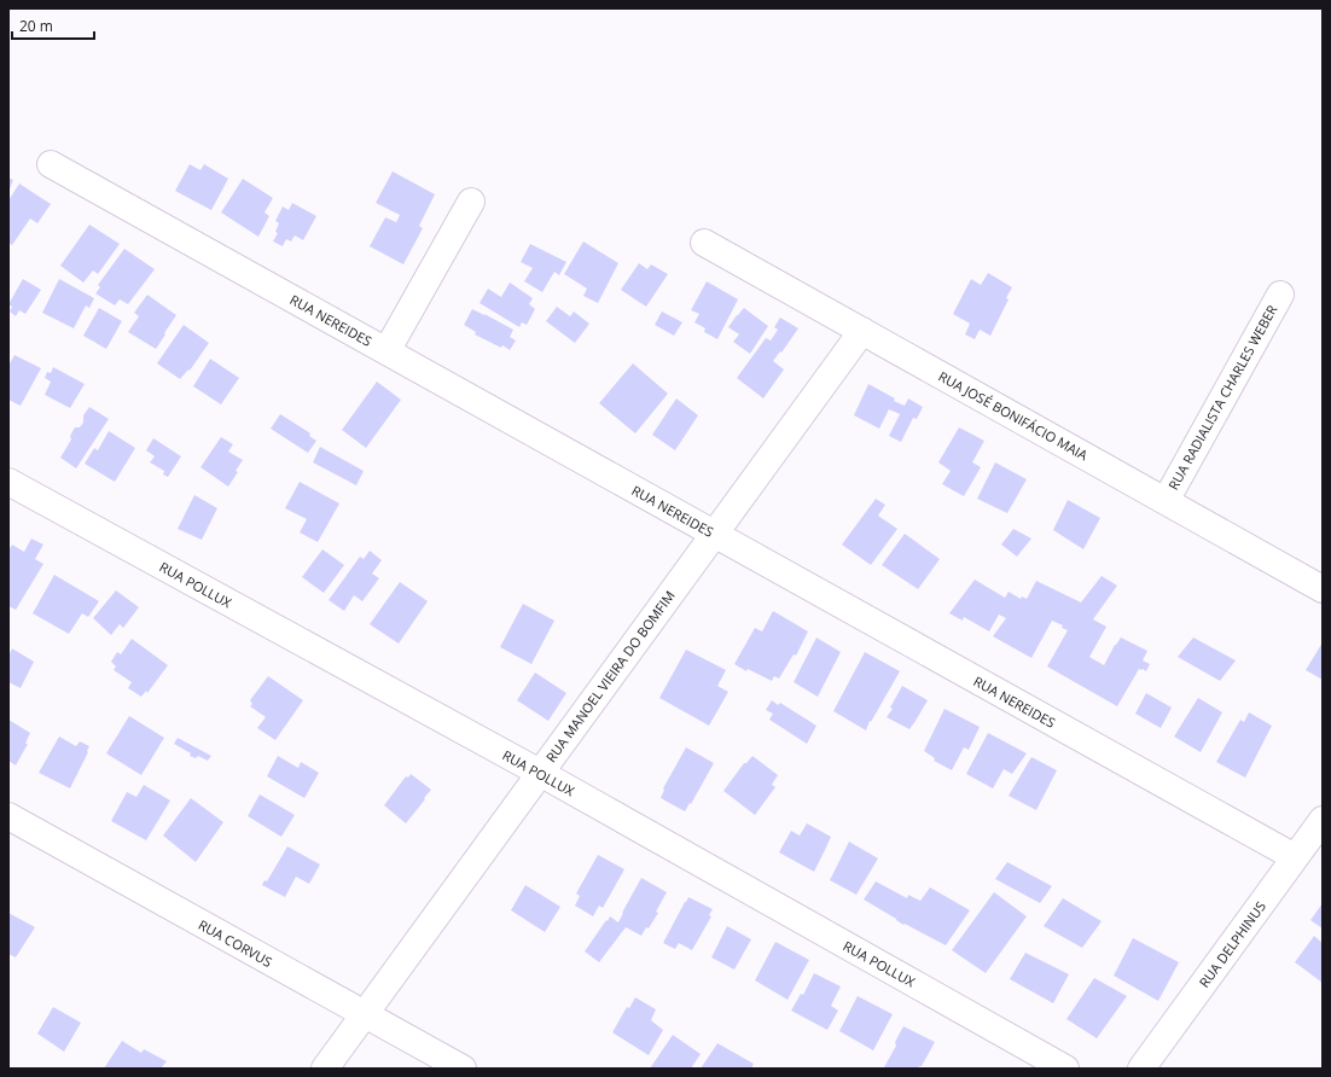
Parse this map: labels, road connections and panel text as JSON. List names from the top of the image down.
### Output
{
  "streets": {
    "street": [
      "RUA NEREIDES",
      "RUA RADIALISTA CHARLES WEBER",
      "RUA JOSÉ BONIFÁCIO MAIA",
      "RUA POLLUX",
      "RUA MANOEL VIEIRA DO BOMFIM",
      "RUA CORVUS",
      "RUA DELPHINUS"
    ]
  },
  "crossings": [
    ["RUA NEREIDES", "RUA MANOEL VIEIRA DO BOMFIM"],
    ["RUA NEREIDES", "RUA DELPHINUS"],
    ["RUA RADIALISTA CHARLES WEBER", "RUA JOSÉ BONIFÁCIO MAIA"],
    ["RUA JOSÉ BONIFÁCIO MAIA", "RUA MANOEL VIEIRA DO BOMFIM"],
    ["RUA POLLUX", "RUA MANOEL VIEIRA DO BOMFIM"],
    ["RUA MANOEL VIEIRA DO BOMFIM", "RUA CORVUS"]
  ],
  "scale_bar": "20 m"
}
